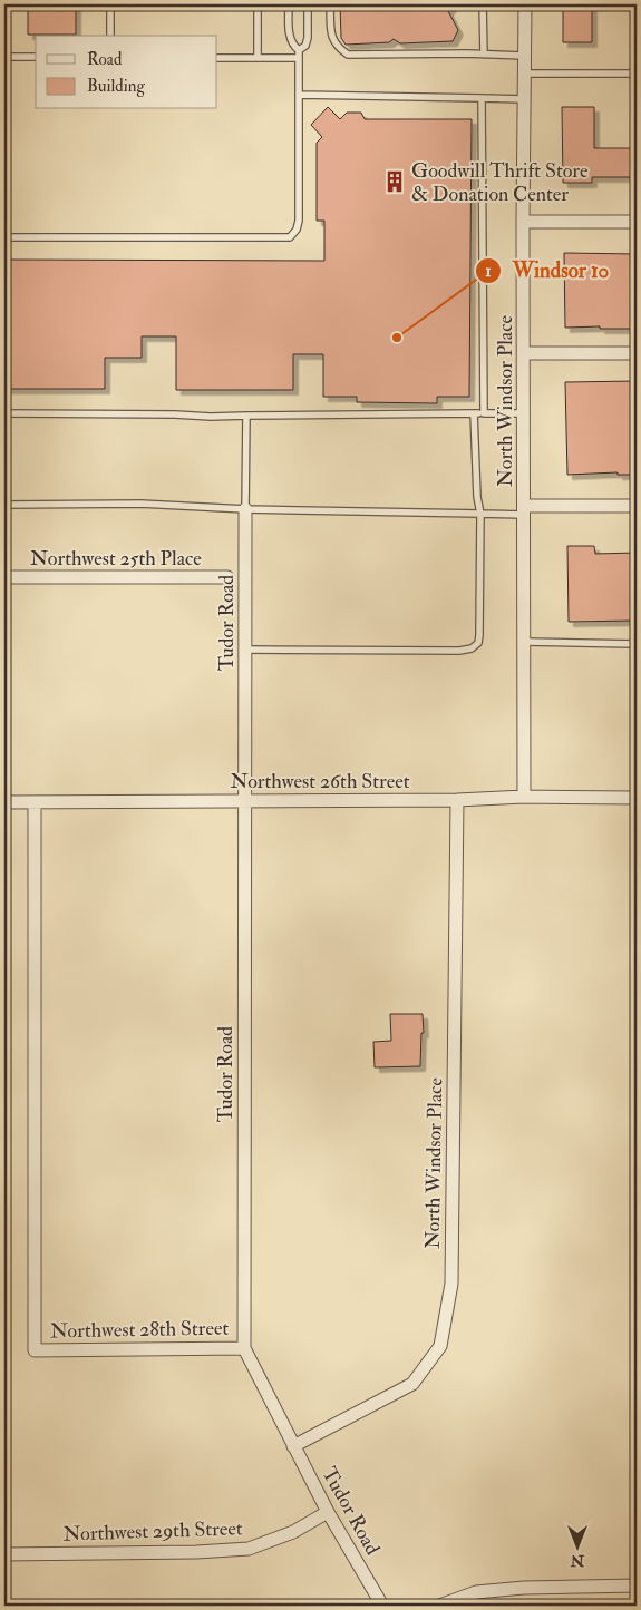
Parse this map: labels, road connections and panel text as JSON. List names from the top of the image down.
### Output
{
  "streets": {
    "street": [
      "North Windsor Place",
      "Northwest 25th Place",
      "Tudor Road",
      "Northwest 26th Street",
      "Northwest 28th Street",
      "Northwest 29th Street"
    ]
  },
  "crossings": [
    ["North Windsor Place", "Tudor Road"],
    ["North Windsor Place", "Northwest 26th Street"],
    ["Tudor Road", "Northwest 26th Street"],
    ["Tudor Road", "Northwest 28th Street"],
    ["Tudor Road", "Northwest 29th Street"],
    ["Northwest 26th Street", "Northwest 28th Street"]
  ],
  "places": {
    "building": ["Goodwill Thrift Store & Donation Center"],
    "other": ["Windsor 10"]
  },
  "legend": ["Road", "Building"],
  "north": "bottom"
}
